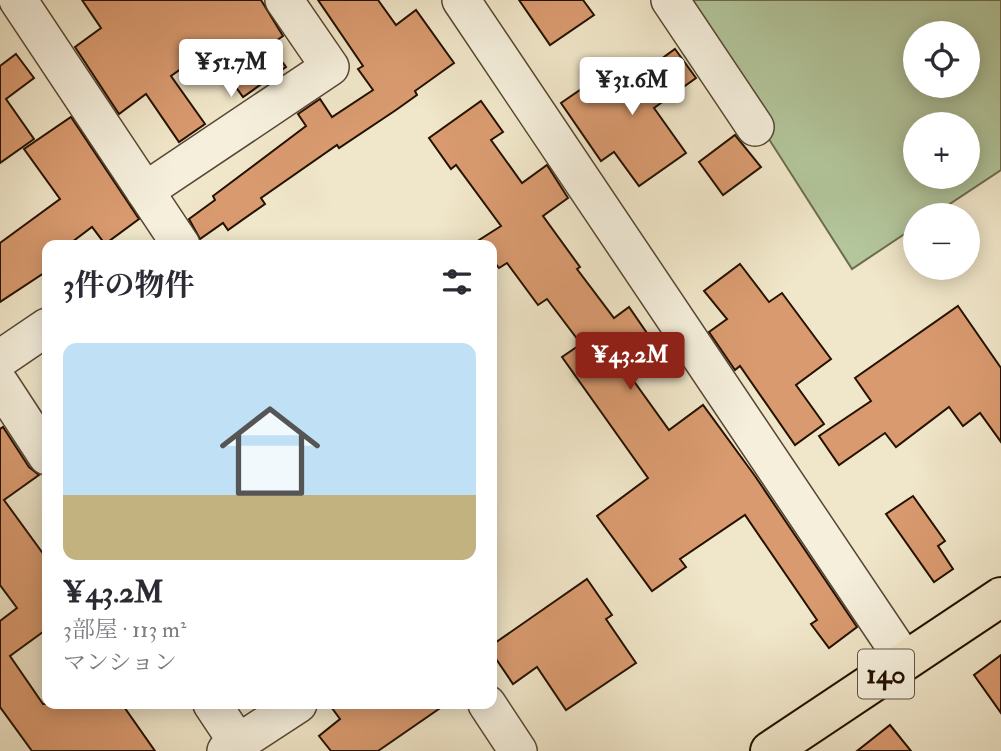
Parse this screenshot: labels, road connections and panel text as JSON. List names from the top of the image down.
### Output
{
  "streets": {
    "main road": ["140"]
  },
  "page": {
    "map_buttons": ["+", "−"],
    "price": ["¥51.7M", "¥31.6M", "¥43.2M"],
    "heading": "3件の物件",
    "list": [
      {
        "name": "¥43.2M",
        "note": "3部屋 · 113 m² · マンション"
      }
    ]
  }
}
